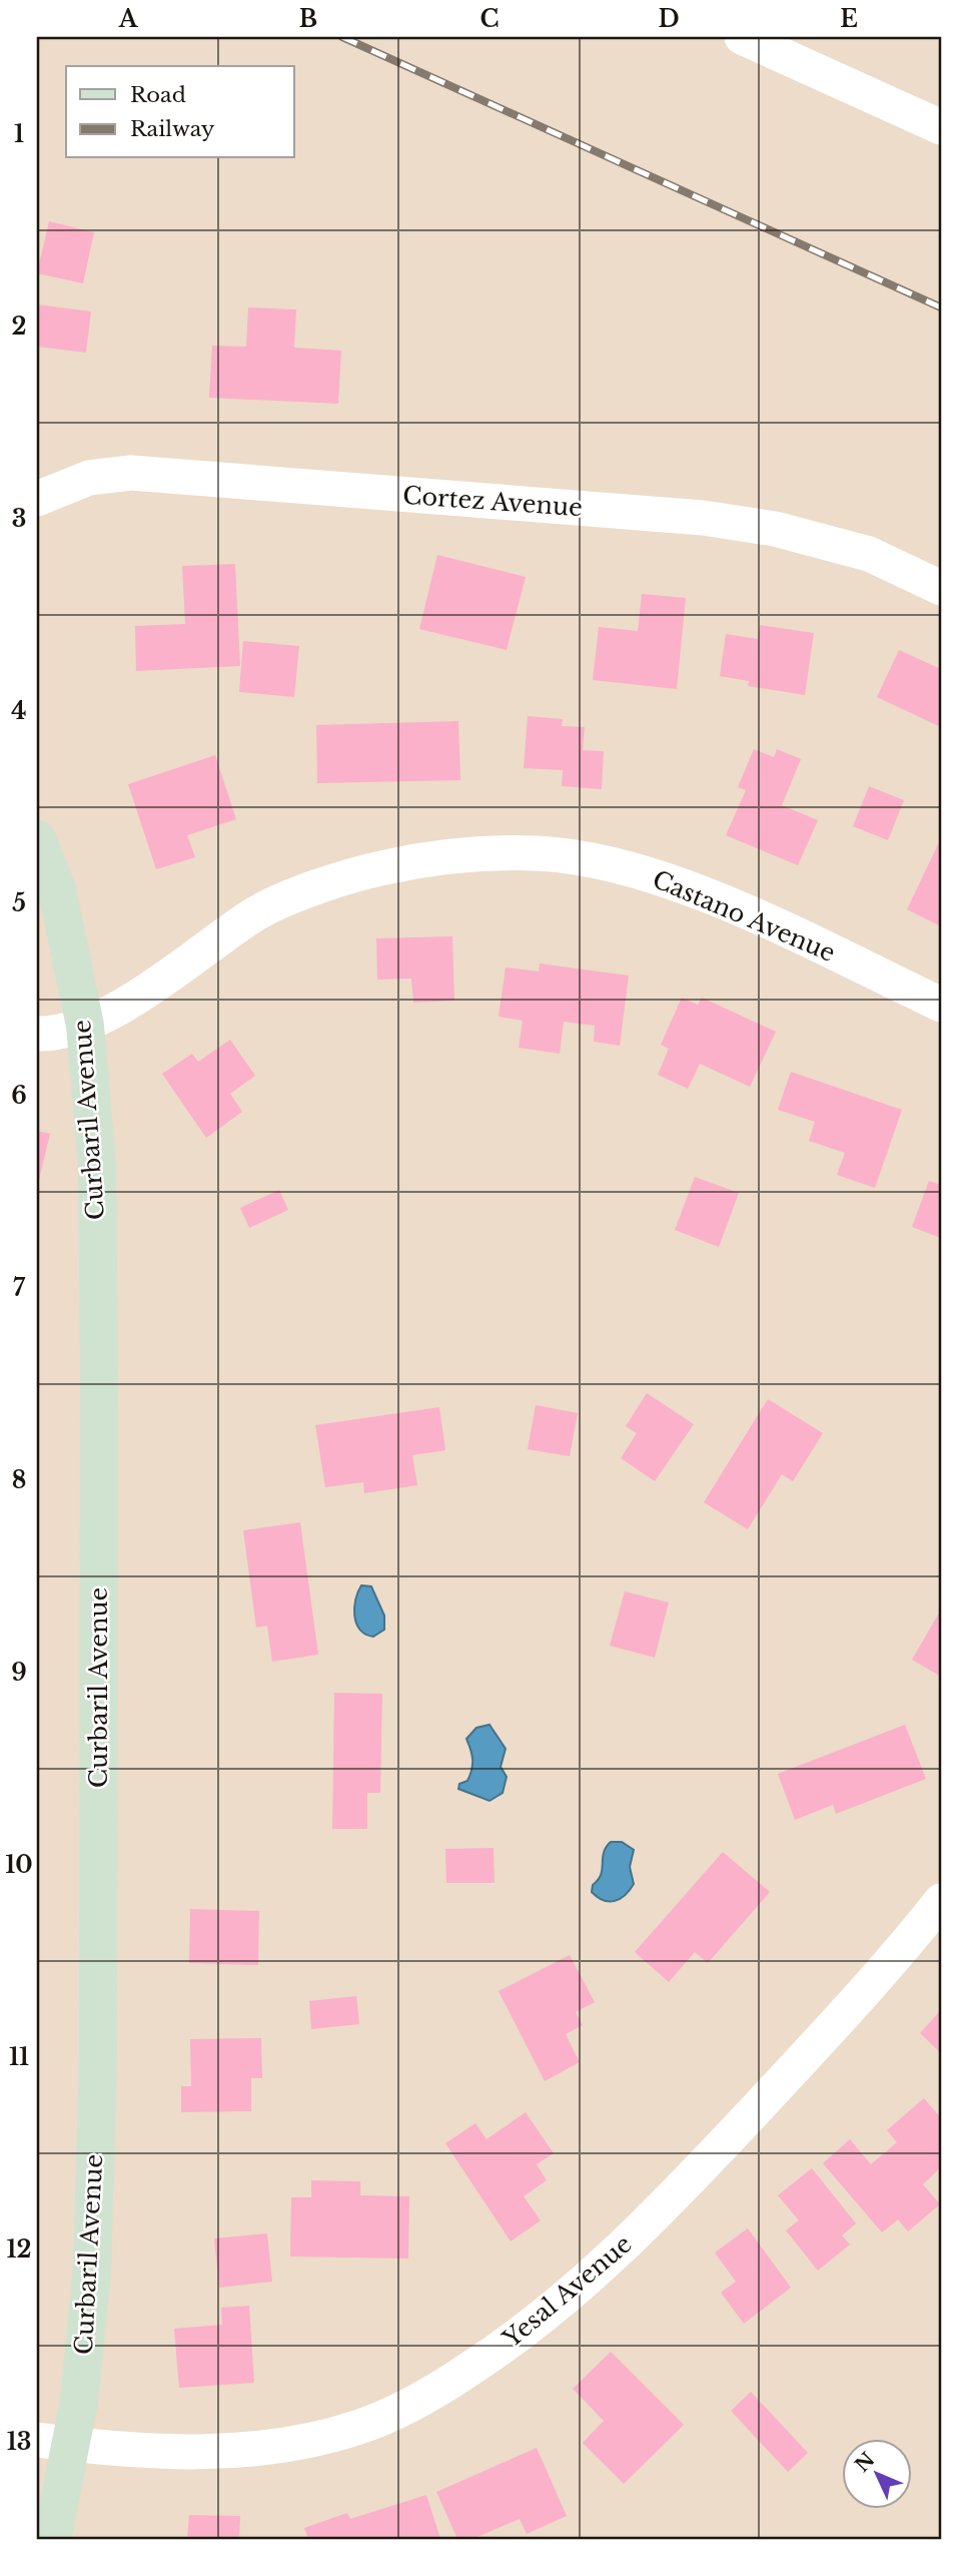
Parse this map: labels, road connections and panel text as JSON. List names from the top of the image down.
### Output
{
  "streets": {
    "street": [
      "Cortez Avenue",
      "Castano Avenue",
      "Curbaril Avenue",
      "Yesal Avenue"
    ]
  },
  "crossings": [
    ["Castano Avenue", "Curbaril Avenue"],
    ["Curbaril Avenue", "Yesal Avenue"]
  ],
  "legend": ["Road", "Railway"],
  "north": "top left",
  "grid": {
    "columns": [
      "A",
      "B",
      "C",
      "D",
      "E"
    ],
    "rows": [
      "1",
      "2",
      "3",
      "4",
      "5",
      "6",
      "7",
      "8",
      "9",
      "10",
      "11",
      "12",
      "13"
    ]
  }
}
